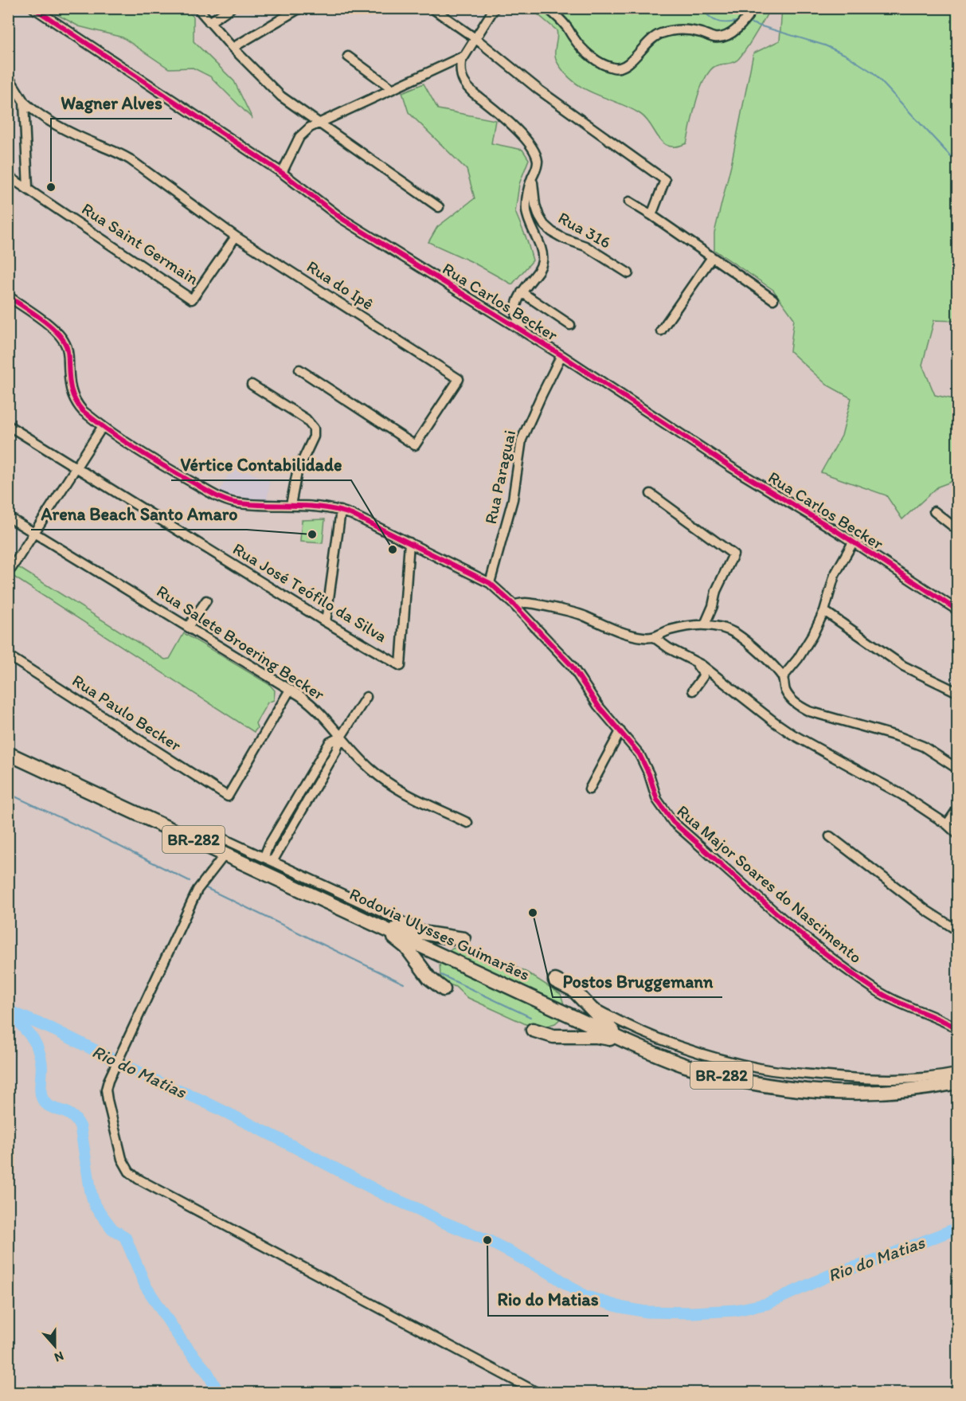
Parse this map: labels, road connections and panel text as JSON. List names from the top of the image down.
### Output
{
  "streets": {
    "highway": ["BR-282", "Rodovia Ulysses Guimarães"],
    "street": [
      "Rua 316",
      "Rua Saint Germain",
      "Rua do Ipê",
      "Rua Carlos Becker",
      "Rua Paraguai",
      "Rua José Teófilo da Silva",
      "Rua Salete Broering Becker",
      "Rua Paulo Becker",
      "Rua Major Soares do Nascimento"
    ]
  },
  "crossings": [
    ["Rua Saint Germain", "Rua do Ipê"],
    ["Rua Carlos Becker", "Rua Paraguai"],
    ["Rua Paraguai", "Rua Major Soares do Nascimento"],
    ["Rua José Teófilo da Silva", "Rua Major Soares do Nascimento"],
    ["Rua Salete Broering Becker", "Rua Paulo Becker"]
  ],
  "water": ["Rio do Matias"],
  "places": [
    "Wagner Alves",
    "Arena Beach Santo Amaro",
    "Vértice Contabilidade",
    "Postos Bruggemann",
    "Rio do Matias"
  ],
  "north": "bottom"
}
